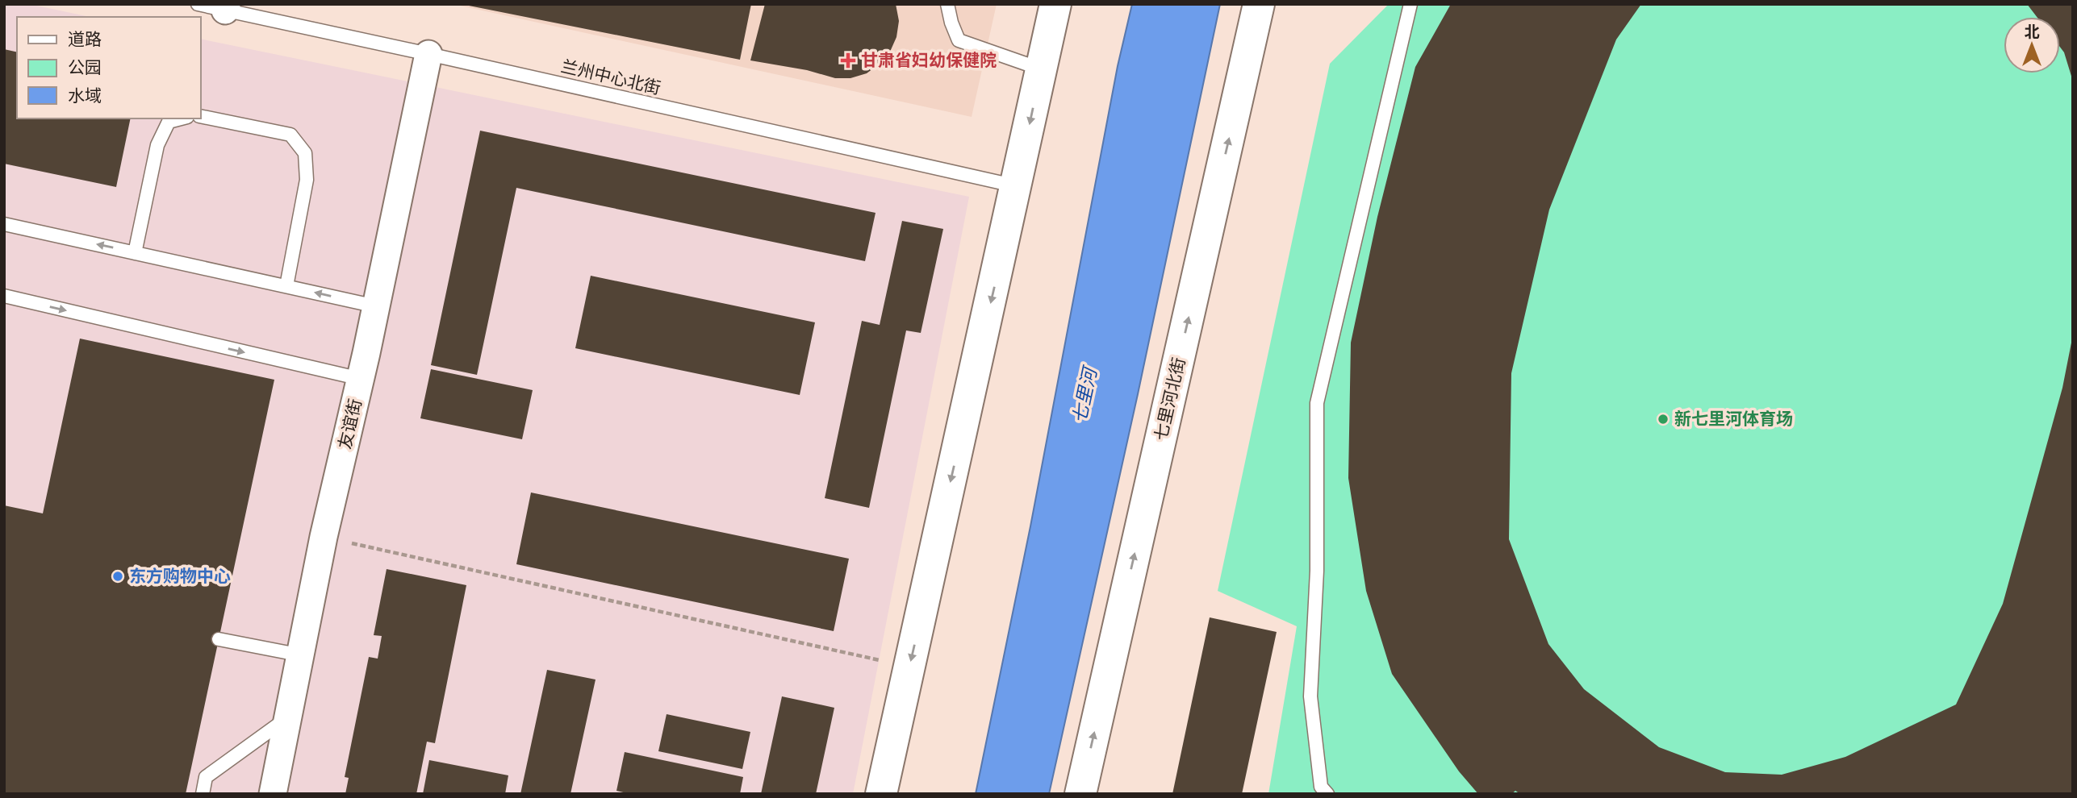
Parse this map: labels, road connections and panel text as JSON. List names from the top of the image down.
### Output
{
  "streets": {
    "street": ["七里河北街", "友谊街"],
    "lane": ["兰州中心北街"]
  },
  "crossings": [
    ["兰州中心北街", "友谊街"]
  ],
  "water": ["七里河"],
  "places": {
    "health": ["甘肃省妇幼保健院"],
    "other": ["新七里河体育场", "东方购物中心"]
  },
  "legend": ["道路", "公园", "水域"],
  "north": "top"
}
